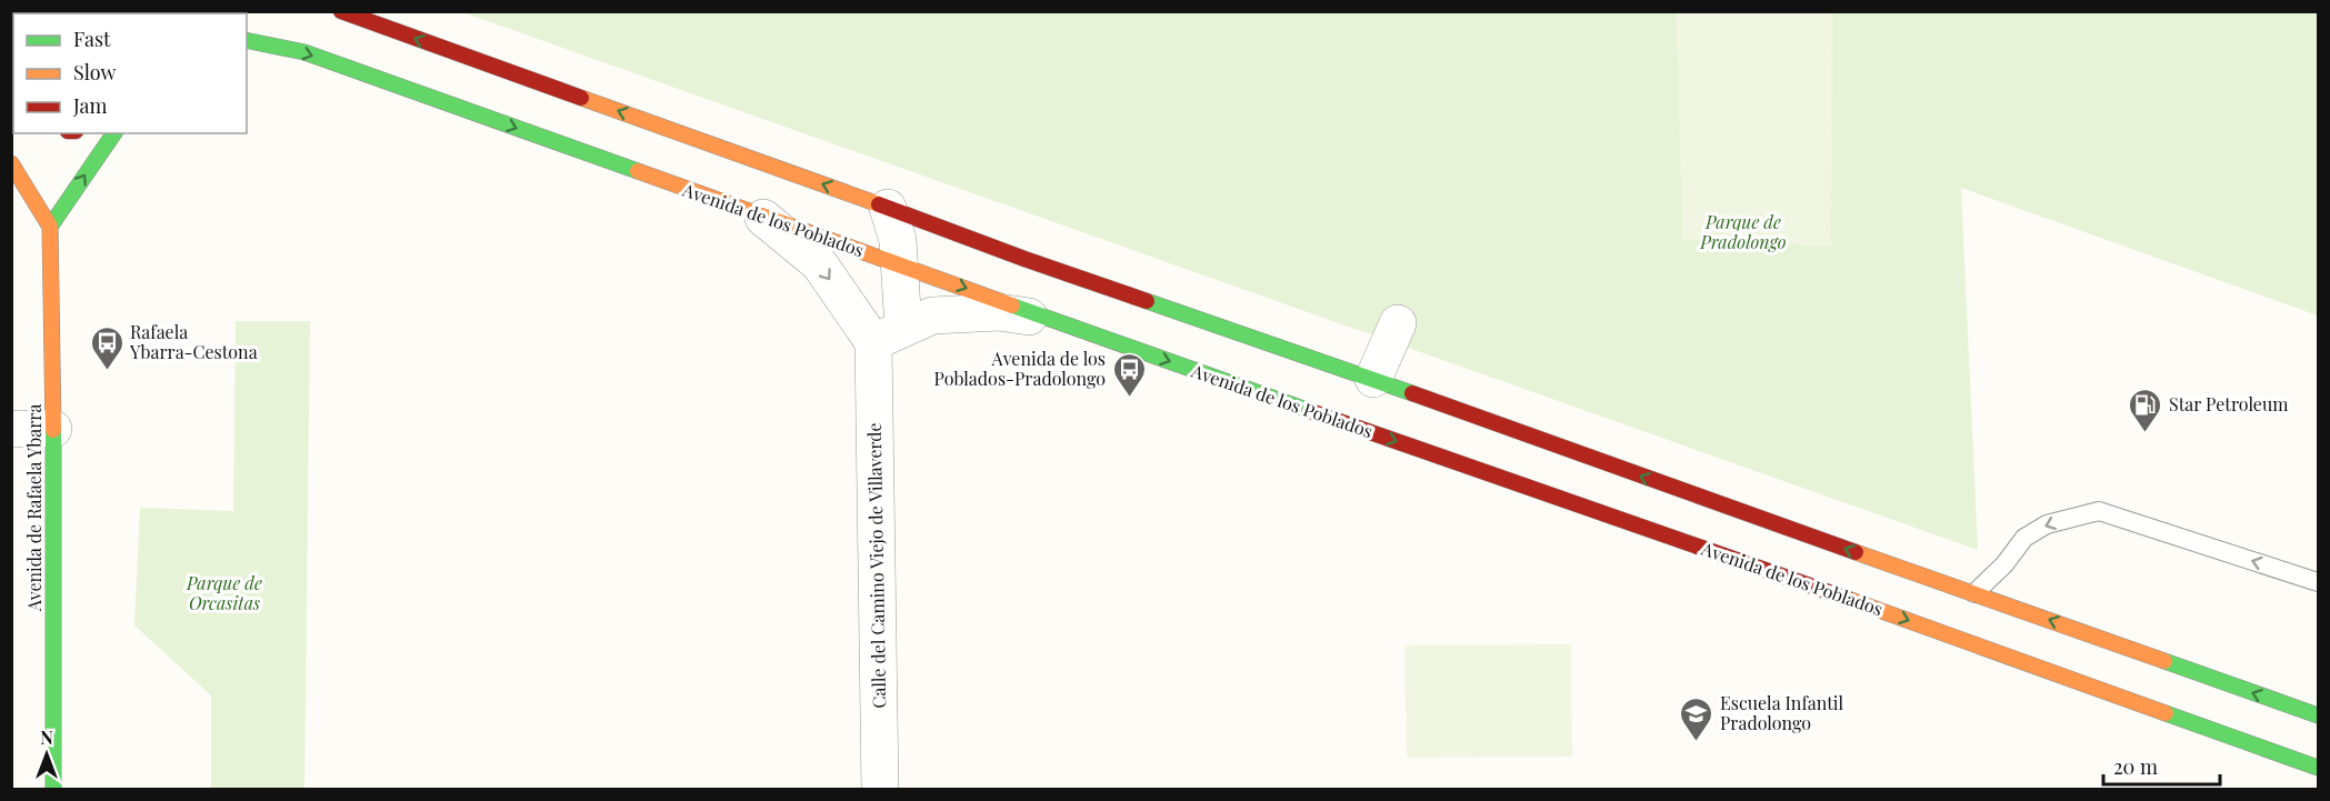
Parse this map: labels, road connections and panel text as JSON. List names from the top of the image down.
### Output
{
  "streets": {
    "main road": ["Avenida de los Poblados", "Avenida de Rafaela Ybarra"],
    "street": ["Calle del Camino Viejo de Villaverde"]
  },
  "crossings": [
    ["Avenida de los Poblados", "Calle del Camino Viejo de Villaverde"]
  ],
  "parks": ["Parque de Pradolongo", "Parque de Orcasitas"],
  "places": {
    "bus stop": ["Rafaela Ybarra-Cestona", "Avenida de los Poblados-Pradolongo"],
    "fuel station": ["Star Petroleum"],
    "school or university": ["Escuela Infantil Pradolongo"]
  },
  "legend": ["Fast", "Slow", "Jam"],
  "scale_bar": "20 m",
  "north": "top"
}
